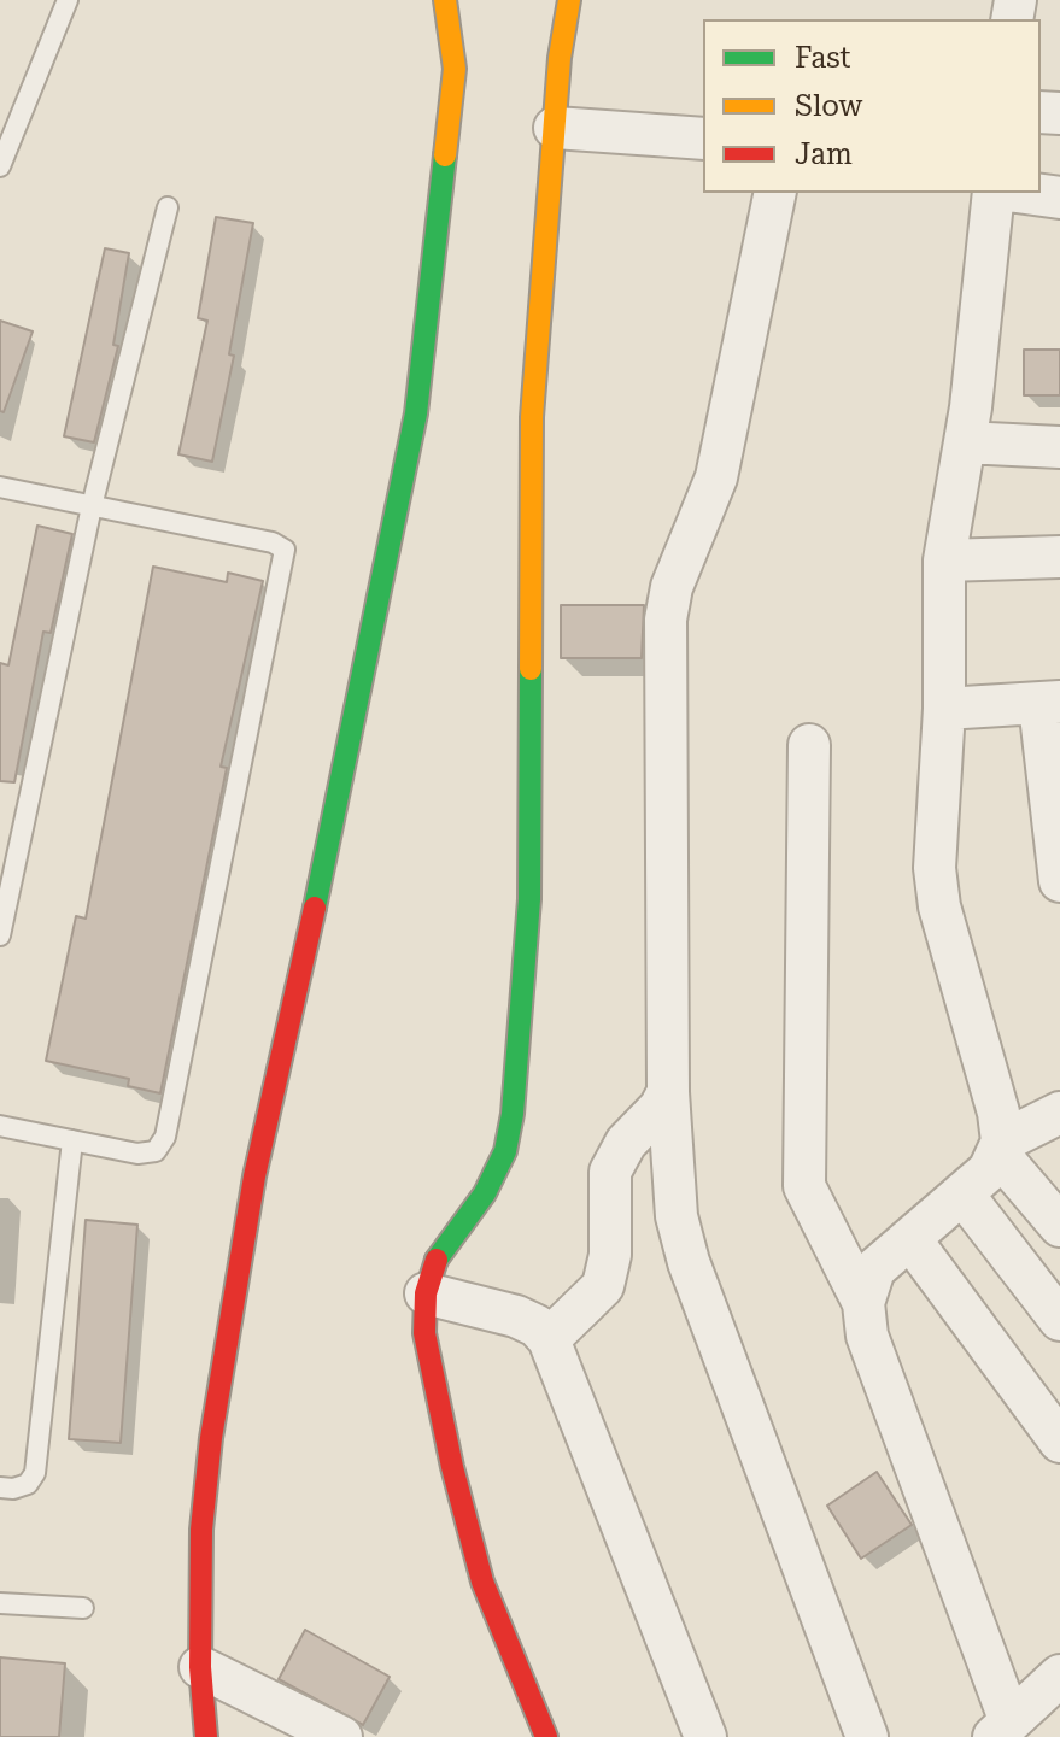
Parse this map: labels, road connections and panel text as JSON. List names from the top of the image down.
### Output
{
  "legend": ["Fast", "Slow", "Jam"]
}
